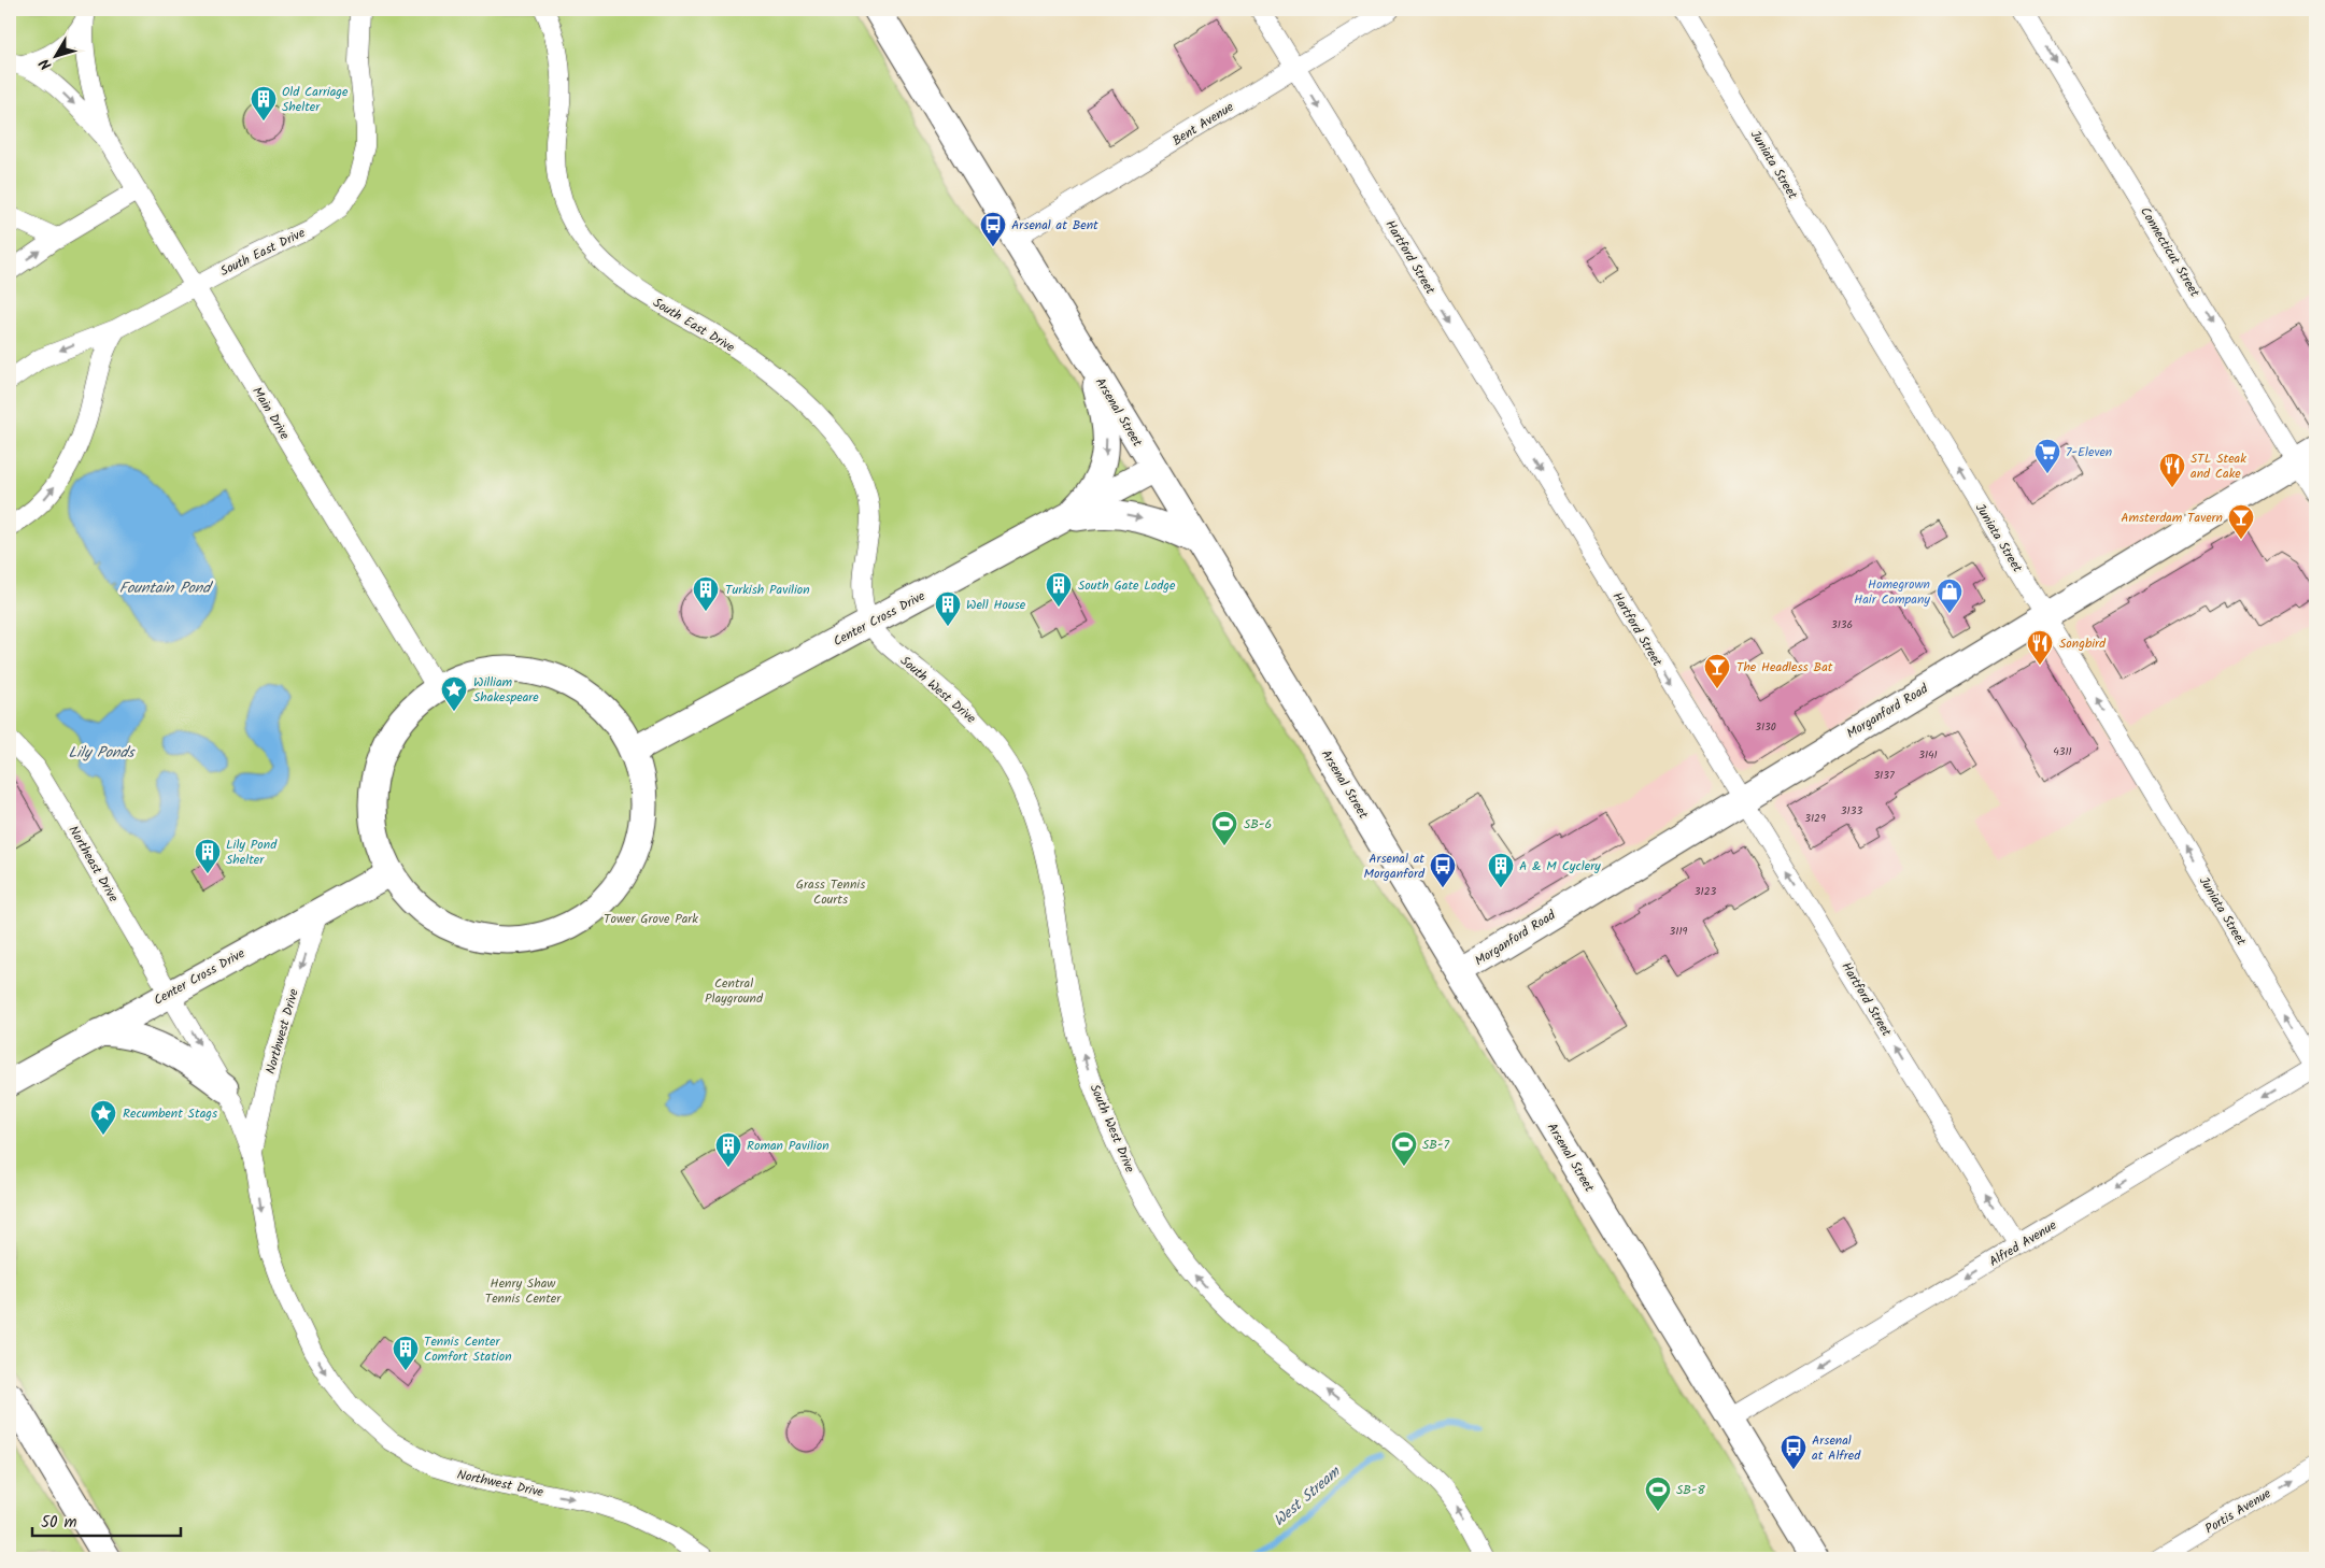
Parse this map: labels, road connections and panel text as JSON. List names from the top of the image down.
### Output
{
  "streets": {
    "street": [
      "Bent Avenue",
      "Juniata Street",
      "South East Drive",
      "Connecticut Street",
      "Hartford Street",
      "Arsenal Street",
      "Main Drive",
      "Center Cross Drive",
      "South West Drive",
      "Morganford Road",
      "Northeast Drive",
      "Northwest Drive",
      "Alfred Avenue",
      "Portis Avenue"
    ]
  },
  "crossings": [
    ["Bent Avenue", "Hartford Street"],
    ["Bent Avenue", "Arsenal Street"],
    ["Juniata Street", "Morganford Road"],
    ["Juniata Street", "Alfred Avenue"],
    ["South East Drive", "Main Drive"],
    ["South East Drive", "Center Cross Drive"],
    ["South East Drive", "South West Drive"],
    ["Connecticut Street", "Morganford Road"],
    ["Hartford Street", "Morganford Road"],
    ["Hartford Street", "Alfred Avenue"],
    ["Arsenal Street", "Center Cross Drive"],
    ["Arsenal Street", "Morganford Road"],
    ["Arsenal Street", "Alfred Avenue"],
    ["Center Cross Drive", "South West Drive"],
    ["Center Cross Drive", "Northeast Drive"],
    ["Center Cross Drive", "Northwest Drive"],
    ["Northeast Drive", "Northwest Drive"]
  ],
  "one_way": [
    "Juniata Street",
    "Connecticut Street",
    "South West Drive",
    "Northwest Drive",
    "Alfred Avenue",
    "Portis Avenue"
  ],
  "water": ["Fountain Pond", "Lily Ponds", "West Stream"],
  "parks": [
    "Grass Tennis Courts",
    "Tower Grove Park",
    "Central Playground",
    "Henry Shaw Tennis Center"
  ],
  "places": {
    "building": [
      "Old Carriage Shelter",
      "South Gate Lodge",
      "Turkish Pavilion",
      "Well House",
      "Lily Pond Shelter",
      "A & M Cyclery",
      "Roman Pavilion",
      "Tennis Center Comfort Station"
    ],
    "bus stop": ["Arsenal at Bent", "Arsenal at Morganford", "Arsenal at Alfred"],
    "supermarket": ["7-Eleven"],
    "restaurant": ["STL Steak and Cake", "Songbird"],
    "bar": ["Amsterdam Tavern", "The Headless Bat"],
    "shop": ["Homegrown Hair Company"],
    "place": ["William Shakespeare", "Recumbent Stags"],
    "sports": ["SB-6", "SB-7", "SB-8"]
  },
  "house_numbers": [
    "3136",
    "3130",
    "4311",
    "3141",
    "3137",
    "3133",
    "3129",
    "3123",
    "3119"
  ],
  "scale_bar": "50 m",
  "north": "bottom left"
}
